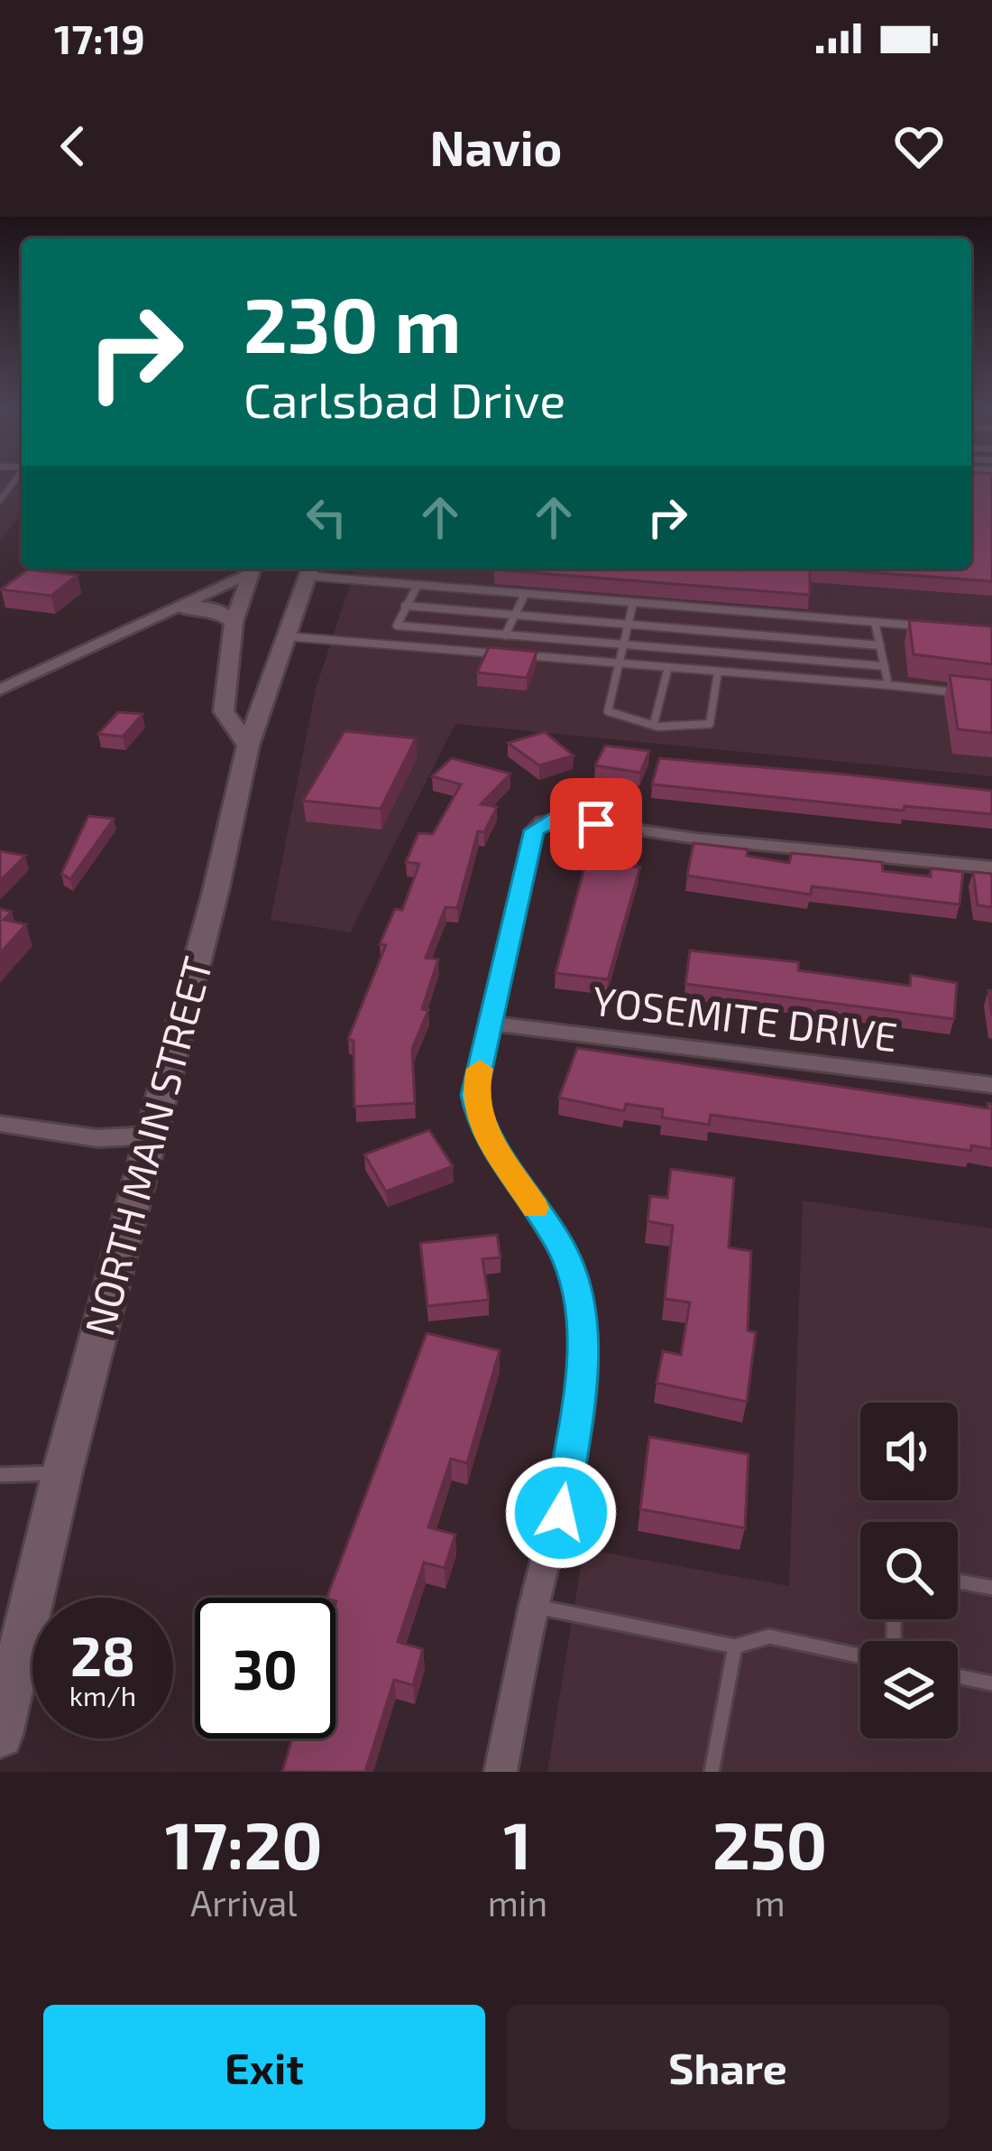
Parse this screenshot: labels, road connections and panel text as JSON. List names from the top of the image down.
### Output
{
  "streets": {
    "main road": ["NORTH MAIN STREET"],
    "street": ["YOSEMITE DRIVE"]
  },
  "page": {
    "status": "17:19",
    "header": "Navio",
    "turn": ["230 m", "Carlsbad Drive"],
    "speed": "28 km/h",
    "limit": "30",
    "eta": [
      "17:20",
      "Arrival",
      "1",
      "min",
      "250",
      "m"
    ],
    "buttons": ["Exit", "Share"]
  }
}
